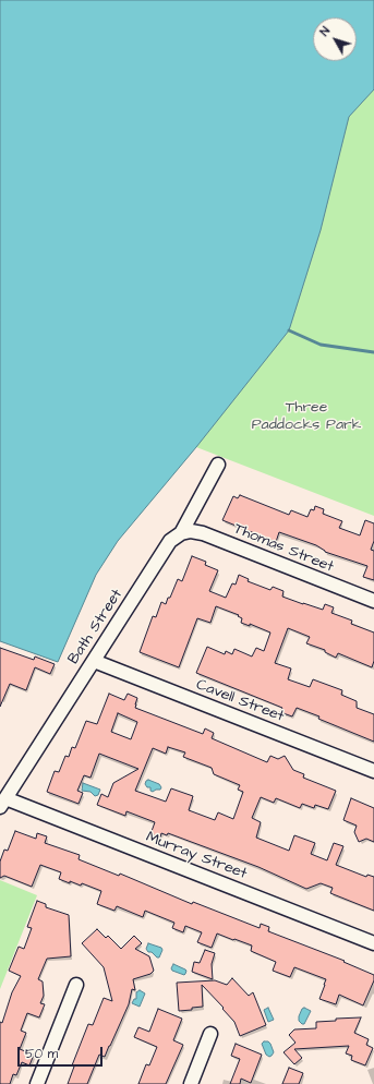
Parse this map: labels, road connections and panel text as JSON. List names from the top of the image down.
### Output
{
  "streets": {
    "street": [
      "Thomas Street",
      "Bath Street",
      "Cavell Street",
      "Murray Street"
    ]
  },
  "crossings": [
    ["Thomas Street", "Bath Street"],
    ["Bath Street", "Cavell Street"],
    ["Bath Street", "Murray Street"]
  ],
  "parks": ["Three Paddocks Park"],
  "scale_bar": "50 m",
  "north": "top left"
}
